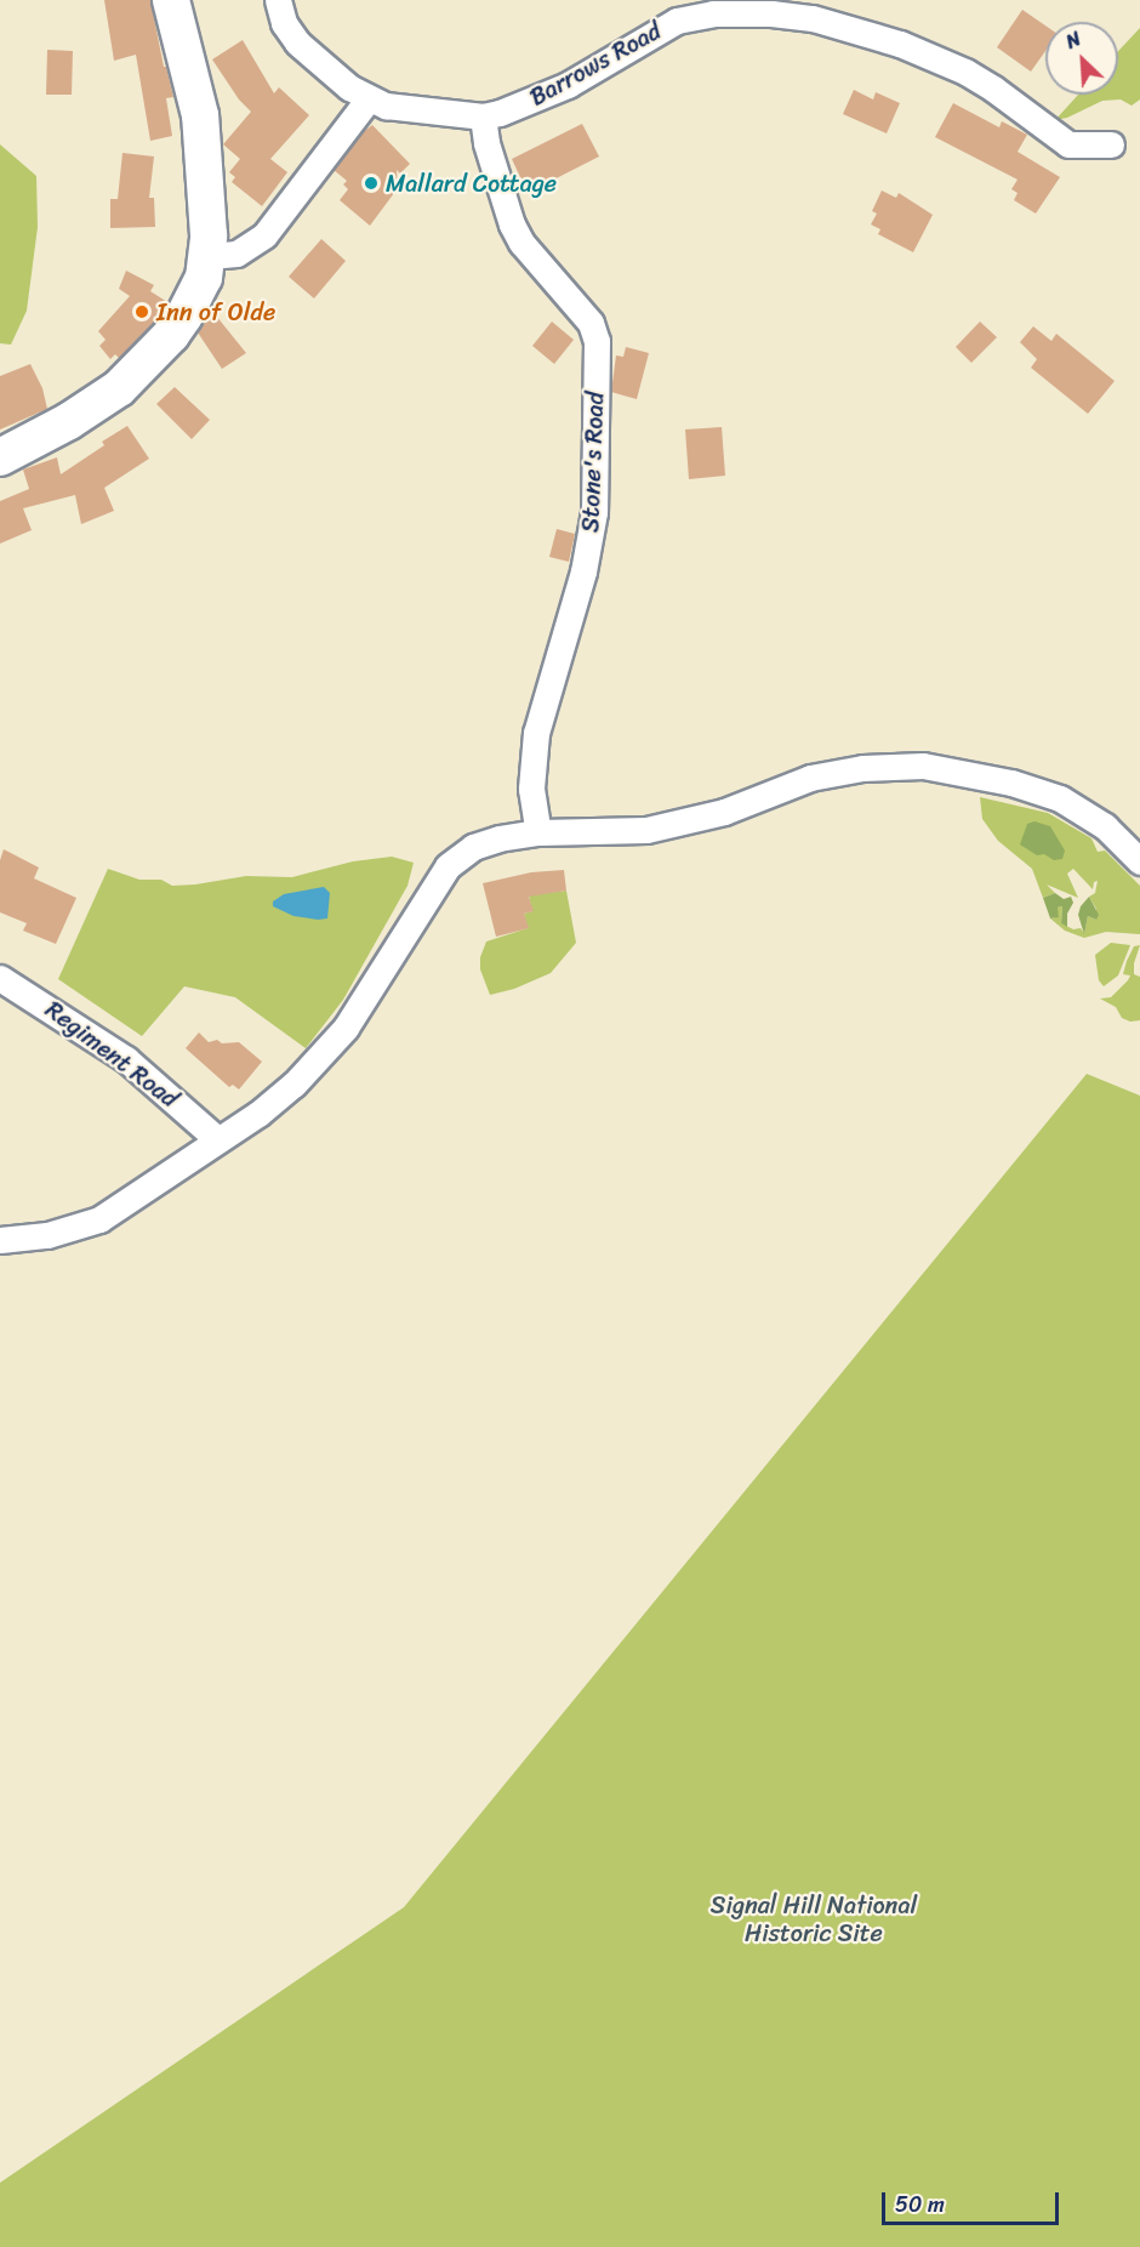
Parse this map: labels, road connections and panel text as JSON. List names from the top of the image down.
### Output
{
  "streets": {
    "street": ["Barrows Road", "Stone's Road", "Regiment Road"]
  },
  "crossings": [
    ["Barrows Road", "Stone's Road"]
  ],
  "parks": ["Signal Hill National Historic Site"],
  "places": ["Mallard Cottage", "Inn of Olde"],
  "scale_bar": "50 m",
  "north": "top left"
}
